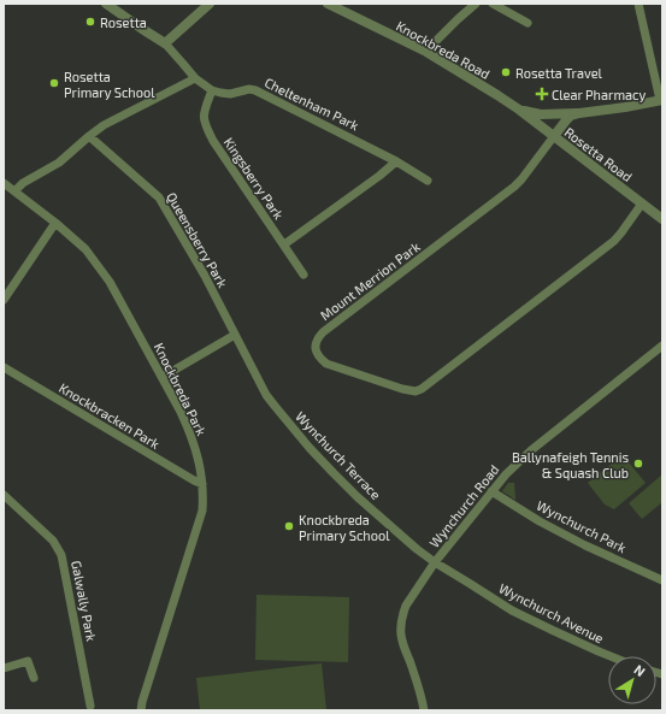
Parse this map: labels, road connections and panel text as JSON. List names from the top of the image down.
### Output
{
  "streets": {
    "street": [
      "Knockbreda Road",
      "Cheltenham Park",
      "Rosetta Road",
      "Kingsberry Park",
      "Queensberry Park",
      "Mount Merrion Park",
      "Knockbreda Park",
      "Knockbracken Park",
      "Wynchurch Terrace",
      "Wynchurch Road",
      "Wynchurch Park",
      "Galwally Park",
      "Wynchurch Avenue"
    ]
  },
  "crossings": [
    ["Knockbreda Road", "Rosetta Road"],
    ["Cheltenham Park", "Kingsberry Park"],
    ["Rosetta Road", "Mount Merrion Park"],
    ["Queensberry Park", "Wynchurch Terrace"],
    ["Knockbreda Park", "Knockbracken Park"],
    ["Wynchurch Terrace", "Wynchurch Road"],
    ["Wynchurch Terrace", "Wynchurch Avenue"],
    ["Wynchurch Road", "Wynchurch Park"],
    ["Wynchurch Road", "Wynchurch Avenue"]
  ],
  "places": {
    "other": [
      "Rosetta",
      "Rosetta Travel",
      "Rosetta Primary School",
      "Ballynafeigh Tennis & Squash Club",
      "Knockbreda Primary School"
    ],
    "health": ["Clear Pharmacy"]
  },
  "north": "top right"
}
